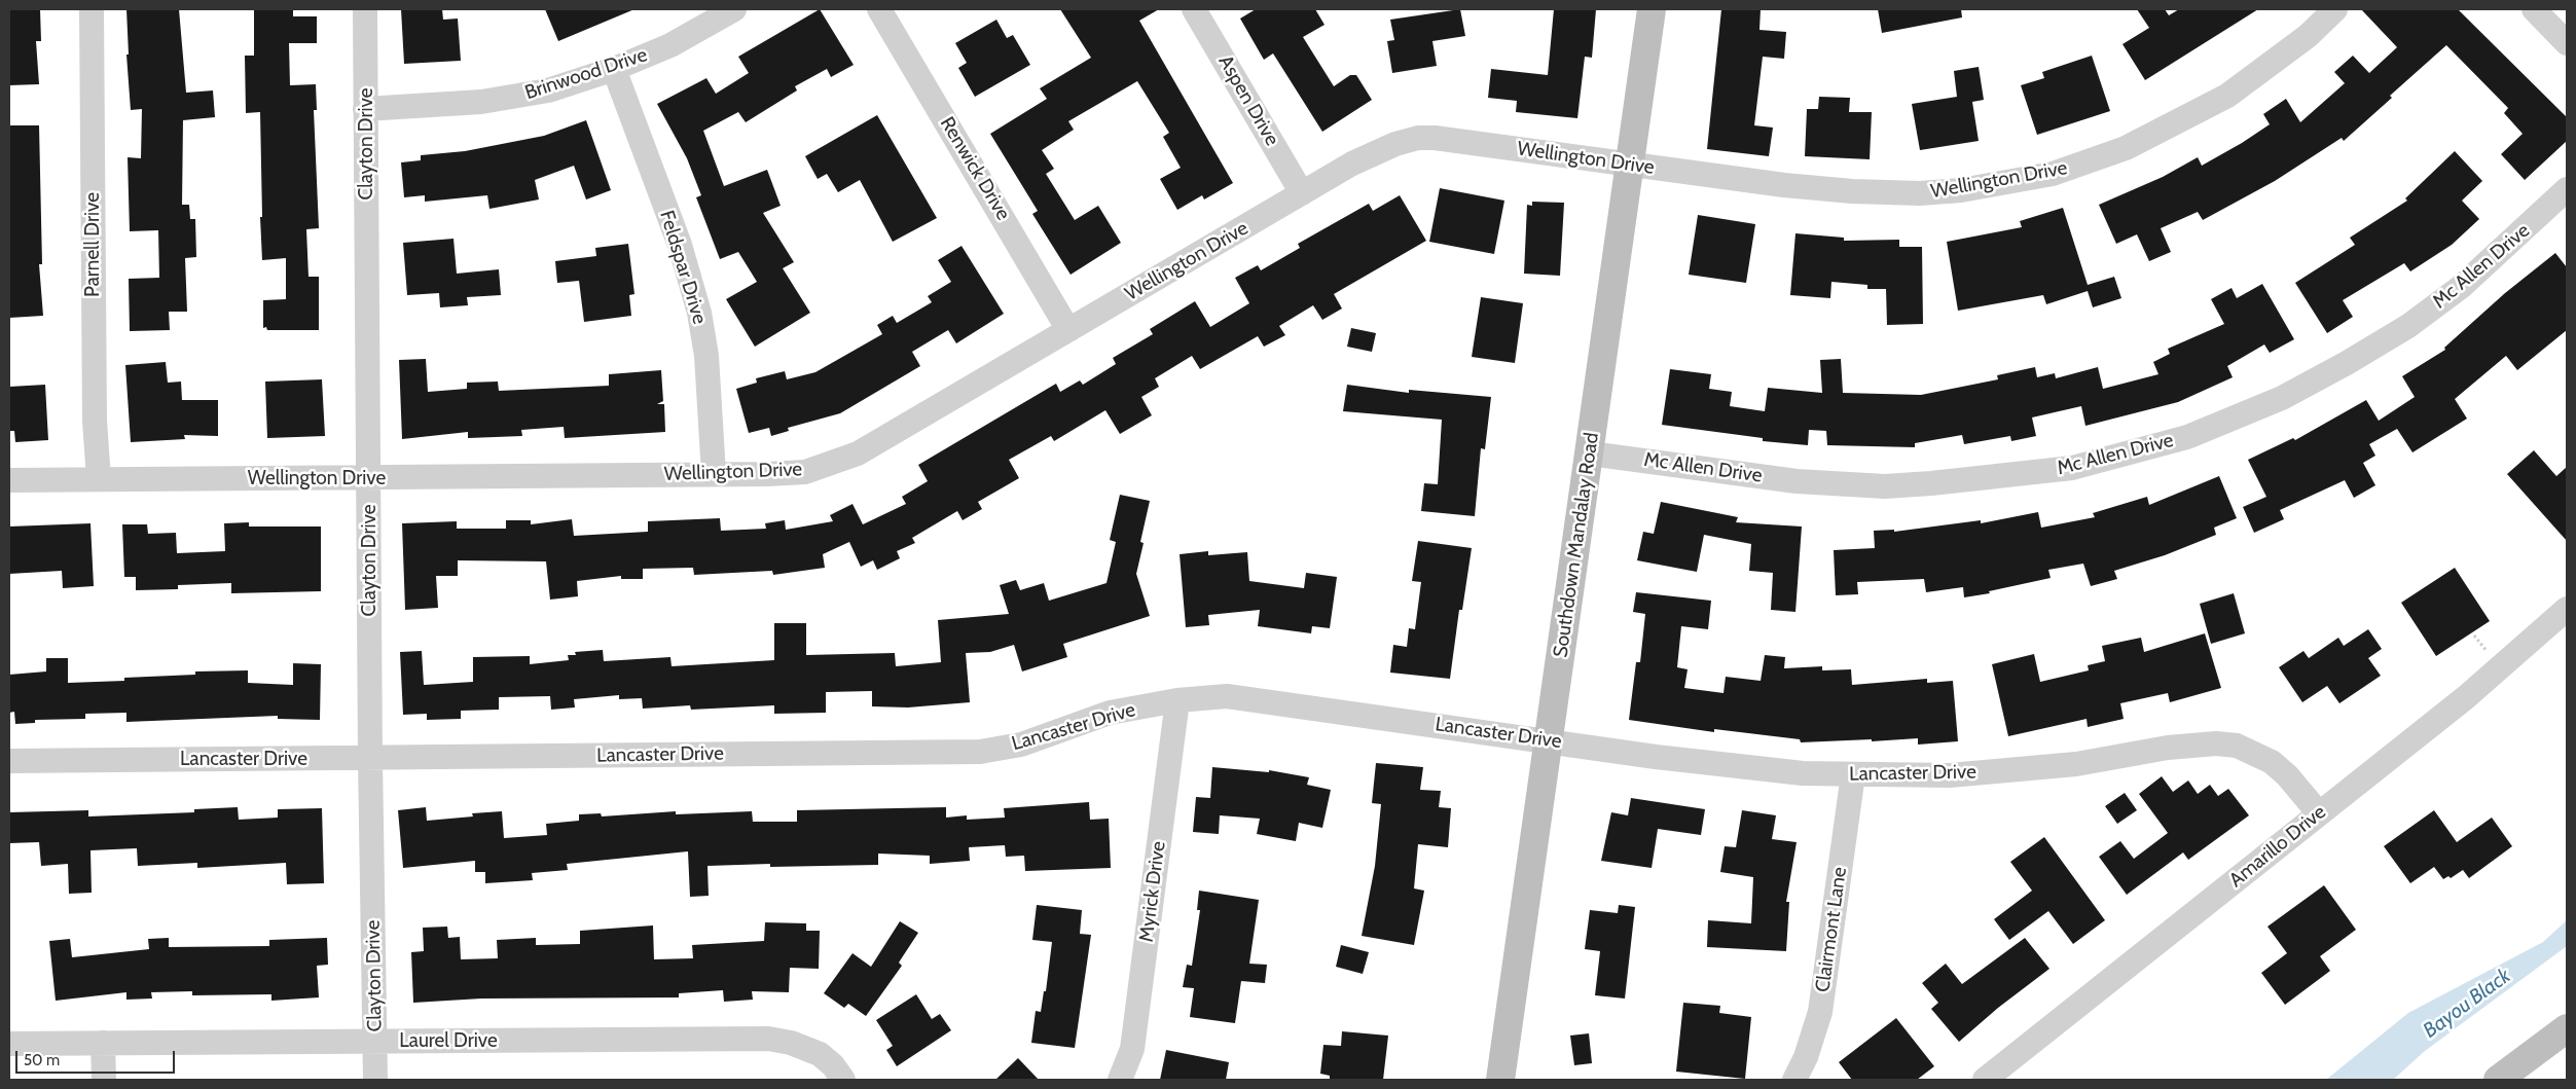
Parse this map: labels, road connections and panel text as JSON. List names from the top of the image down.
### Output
{
  "streets": {
    "street": [
      "Brinwood Drive",
      "Aspen Drive",
      "Clayton Drive",
      "Wellington Drive",
      "Renwick Drive",
      "Parnell Drive",
      "Mc Allen Drive",
      "Feldspar Drive",
      "Southdown Mandalay Road",
      "Lancaster Drive",
      "Amarillo Drive",
      "Myrick Drive",
      "Clairmont Lane",
      "Laurel Drive"
    ]
  },
  "crossings": [
    ["Brinwood Drive", "Clayton Drive"],
    ["Brinwood Drive", "Feldspar Drive"],
    ["Aspen Drive", "Wellington Drive"],
    ["Clayton Drive", "Wellington Drive"],
    ["Clayton Drive", "Lancaster Drive"],
    ["Clayton Drive", "Laurel Drive"],
    ["Wellington Drive", "Renwick Drive"],
    ["Wellington Drive", "Parnell Drive"],
    ["Wellington Drive", "Feldspar Drive"],
    ["Wellington Drive", "Southdown Mandalay Road"],
    ["Mc Allen Drive", "Southdown Mandalay Road"],
    ["Southdown Mandalay Road", "Lancaster Drive"],
    ["Lancaster Drive", "Amarillo Drive"],
    ["Lancaster Drive", "Myrick Drive"],
    ["Lancaster Drive", "Clairmont Lane"]
  ],
  "water": ["Bayou Black"],
  "scale_bar": "50 m"
}
